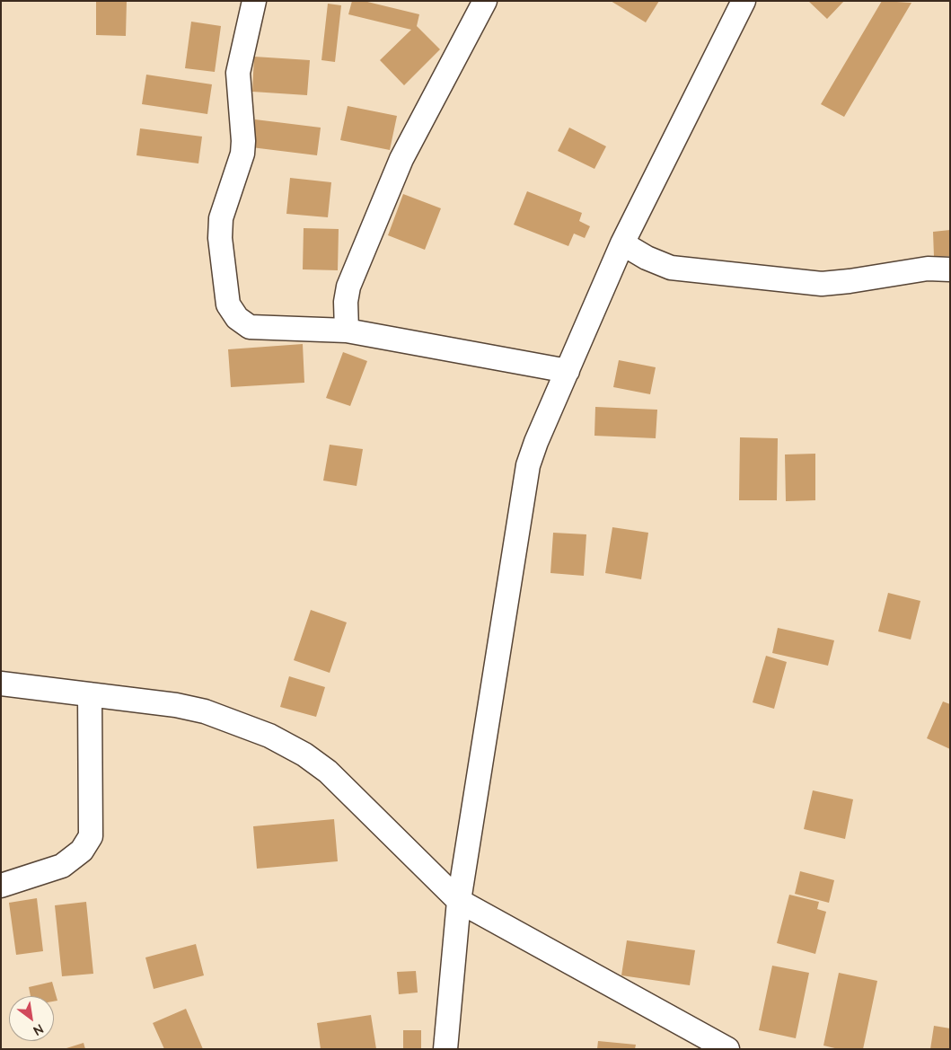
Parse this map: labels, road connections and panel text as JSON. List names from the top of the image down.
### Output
{
  "north": "bottom right"
}
